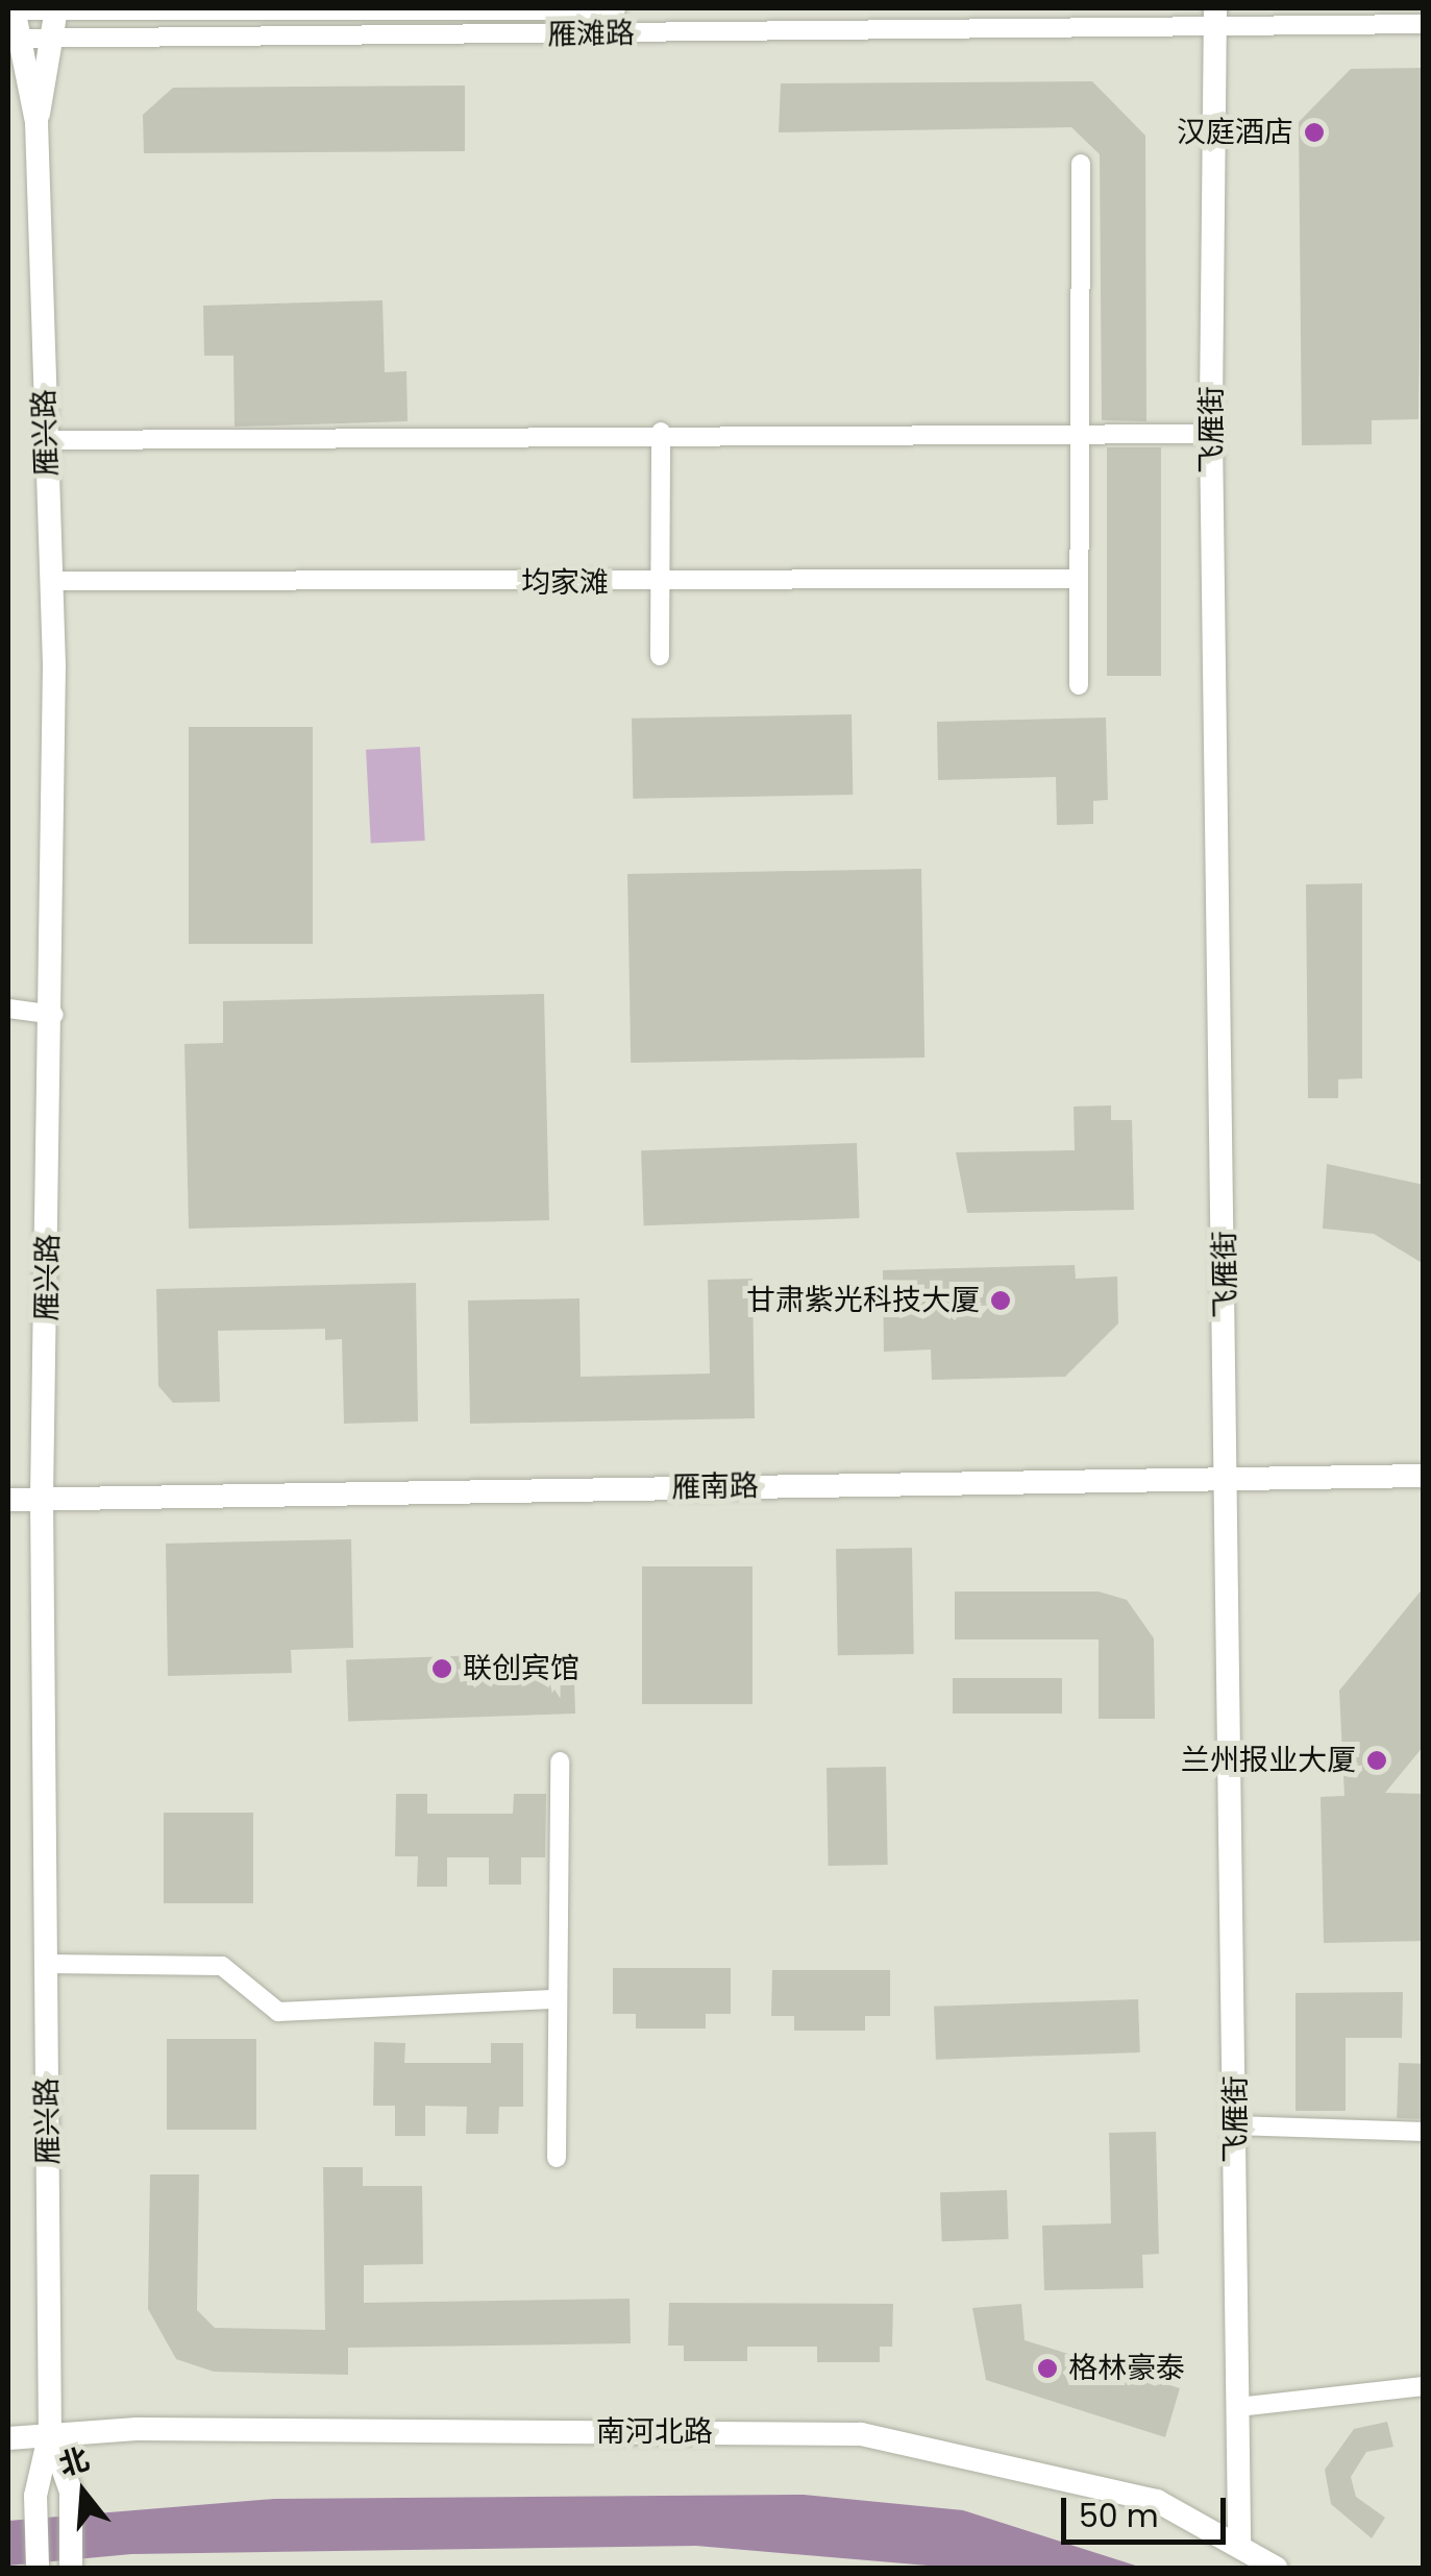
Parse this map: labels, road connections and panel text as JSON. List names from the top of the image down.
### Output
{
  "streets": {
    "main road": [
      "雁滩路",
      "飞雁街",
      "雁兴路",
      "雁南路",
      "南河北路"
    ],
    "street": ["均家滩"]
  },
  "crossings": [
    ["雁滩路", "飞雁街"],
    ["雁滩路", "雁兴路"],
    ["飞雁街", "雁南路"],
    ["飞雁街", "南河北路"],
    ["雁兴路", "均家滩"],
    ["雁兴路", "雁南路"],
    ["雁兴路", "南河北路"]
  ],
  "places": [
    "汉庭酒店",
    "甘肃紫光科技大厦",
    "联创宾馆",
    "兰州报业大厦",
    "格林豪泰"
  ],
  "scale_bar": "50 m",
  "north": "top"
}
